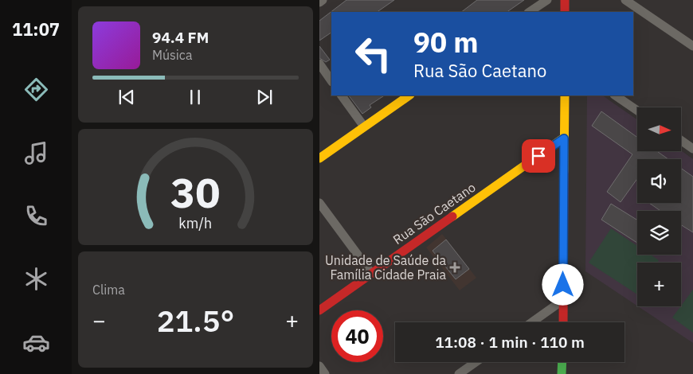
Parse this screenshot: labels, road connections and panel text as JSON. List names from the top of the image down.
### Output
{
  "streets": {
    "street": ["Rua São Caetano"]
  },
  "places": {
    "health": ["Unidade de Saúde da Família Cidade Praia"]
  },
  "north": "right",
  "page": {
    "tabs": "11:07",
    "turn": ["90 m", "Rua São Caetano"],
    "song": ["94.4 FM", "Música"],
    "map_buttons": "+",
    "tile": "Clima",
    "heat": ["−", "21.5°", "+"],
    "limit": "40",
    "trip": "11:08 · 1 min · 110 m",
    "gauge": ["30", "km/h"]
  }
}
